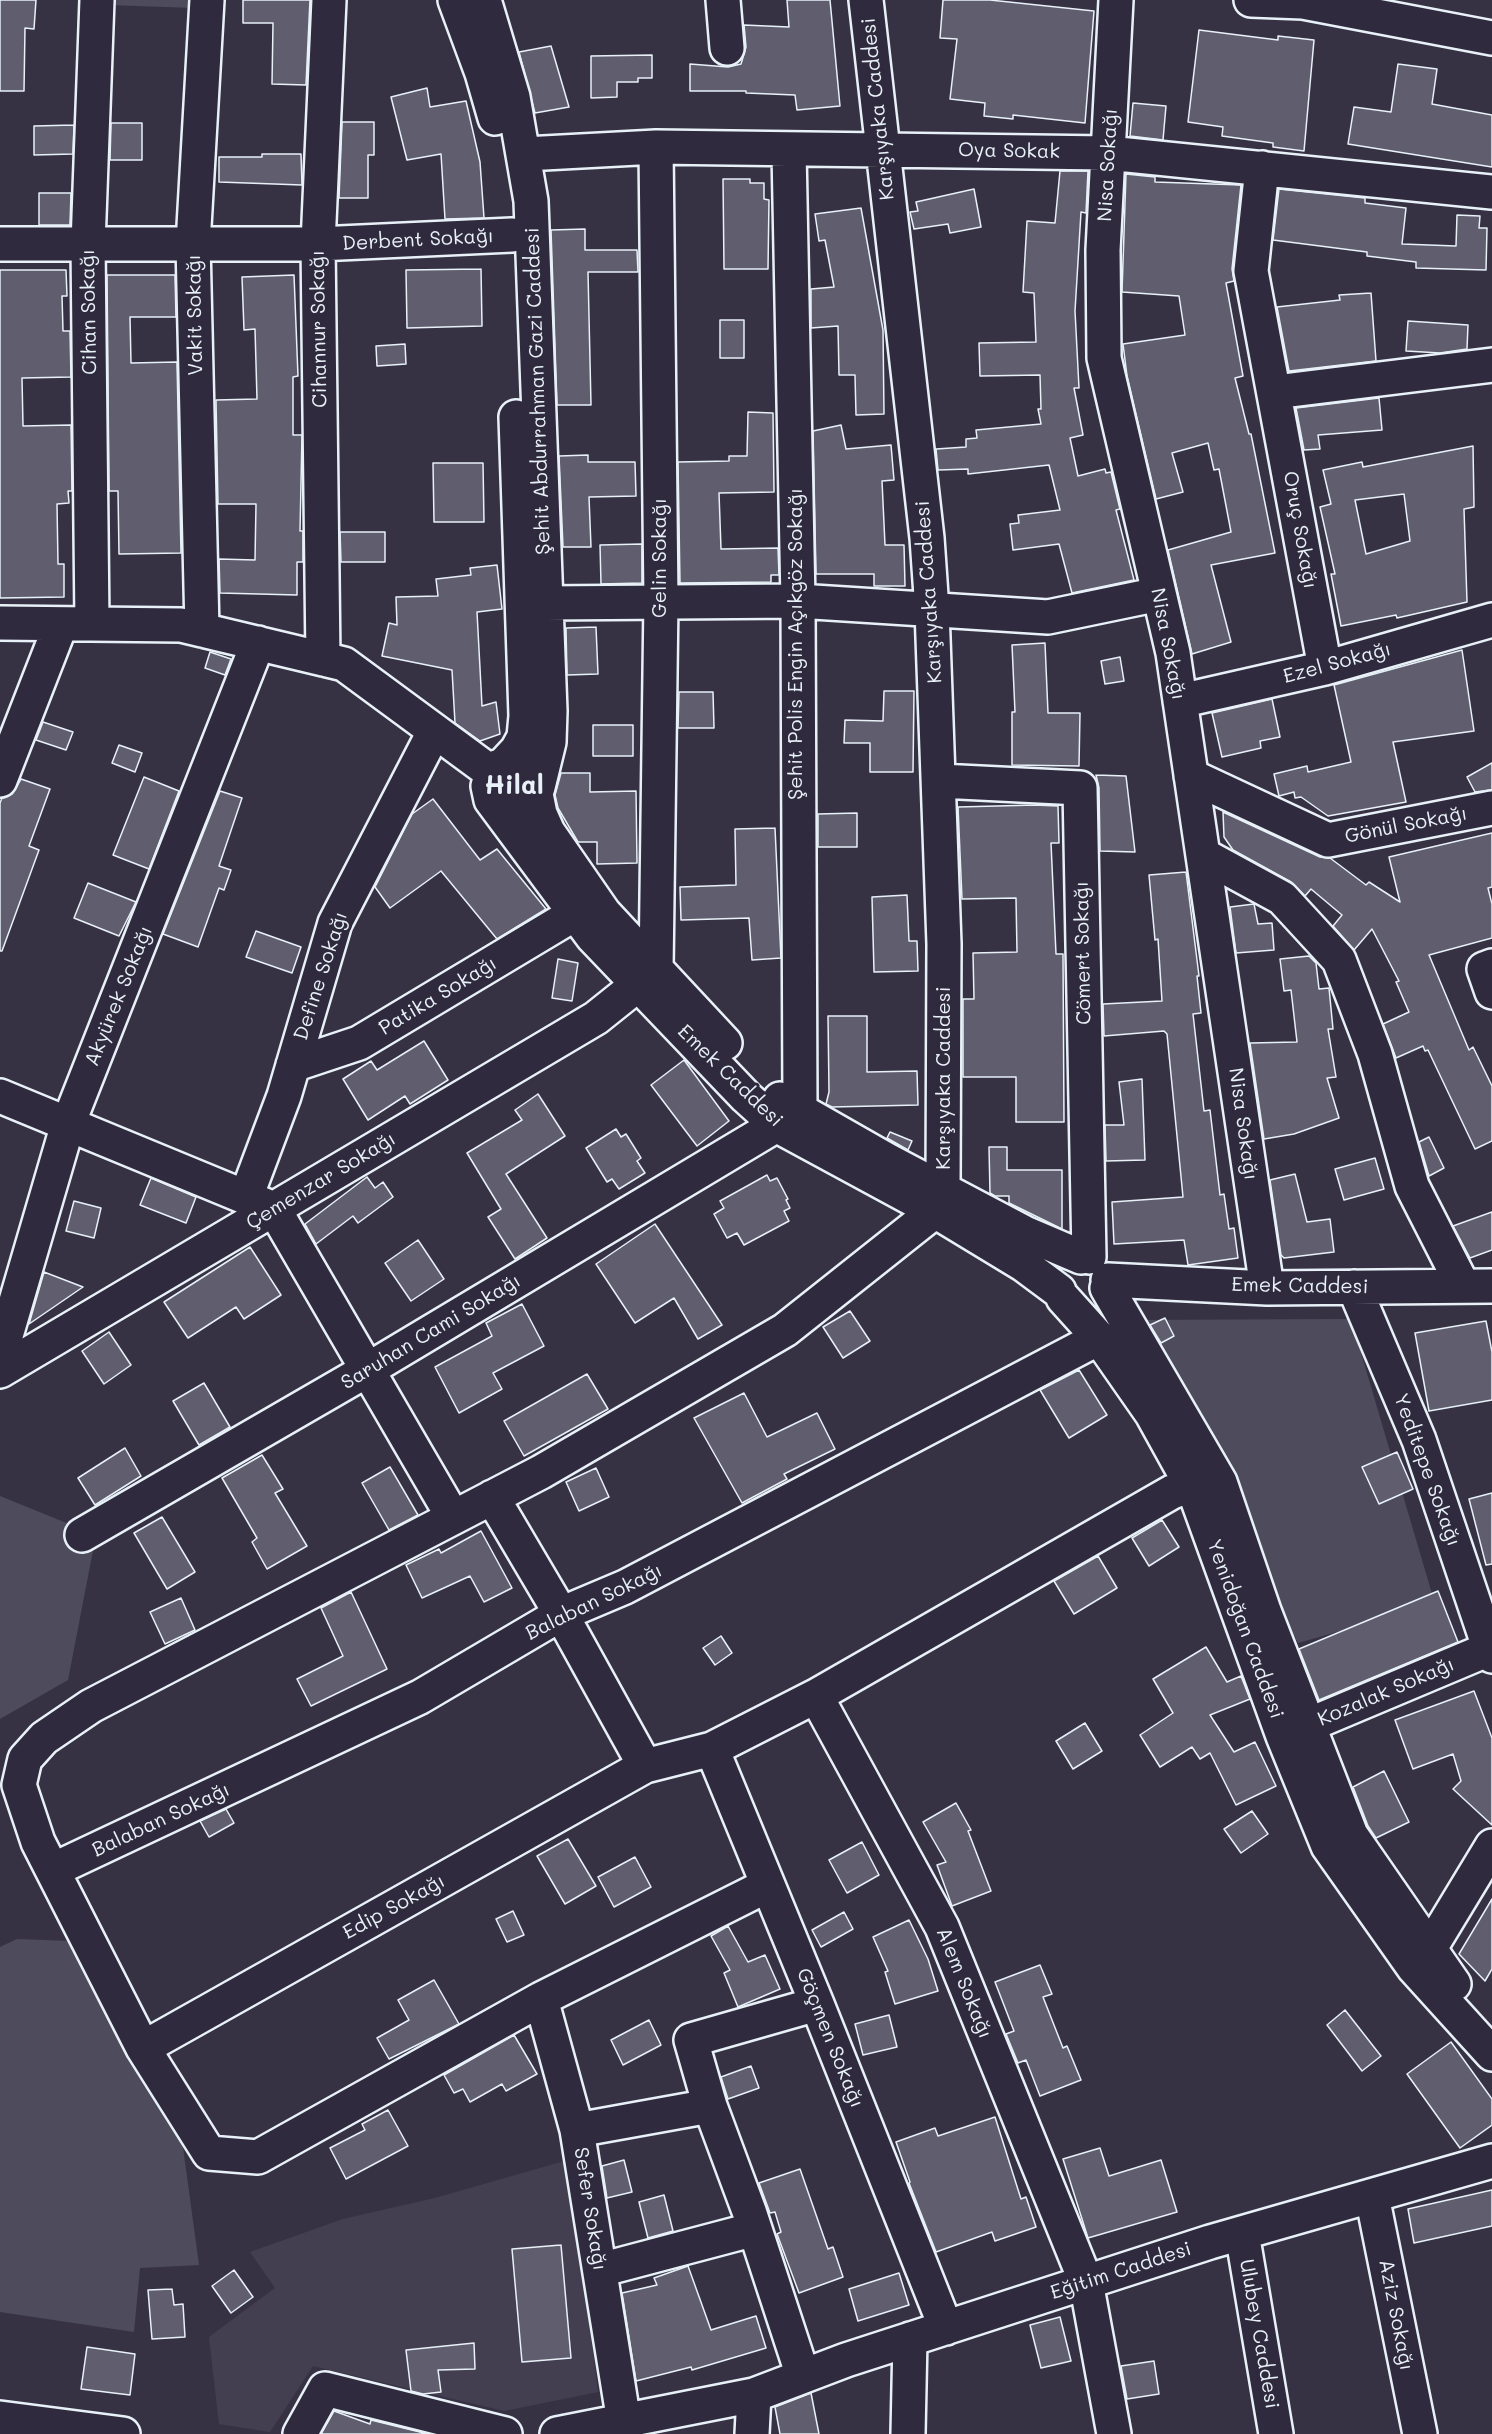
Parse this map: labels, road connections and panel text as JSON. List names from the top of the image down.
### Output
{
  "streets": {
    "street": [
      "Karşıyaka Caddesi",
      "Oya Sokak",
      "Nisa Sokağı",
      "Derbent Sokağı",
      "Cihan Sokağı",
      "Vakit Sokağı",
      "Cihannur Sokağı",
      "Şehit Abdurrahman Gazi Caddesi",
      "Oruç Sokağı",
      "Gelin Sokağı",
      "Şehit Polis Engin Açıkgöz Sokağı",
      "Ezel Sokağı",
      "Gönül Sokağı",
      "Cömert Sokağı",
      "Define Sokağı",
      "Akyürek Sokağı",
      "Patika Sokağı",
      "Emek Caddesi",
      "Çemenzar Sokağı",
      "Saruhan Cami Sokağı",
      "Yeditepe Sokağı",
      "Balaban Sokağı",
      "Yenidoğan Caddesi",
      "Kozalak Sokağı",
      "Edip Sokağı",
      "Alem Sokağı",
      "Göçmen Sokağı",
      "Sefer Sokağı",
      "Eğitim Caddesi",
      "Aziz Sokağı",
      "Ulubey Caddesi"
    ]
  },
  "crossings": [
    ["Karşıyaka Caddesi", "Oya Sokak"],
    ["Karşıyaka Caddesi", "Cömert Sokağı"],
    ["Karşıyaka Caddesi", "Emek Caddesi"],
    ["Oya Sokak", "Nisa Sokağı"],
    ["Oya Sokak", "Şehit Abdurrahman Gazi Caddesi"],
    ["Oya Sokak", "Oruç Sokağı"],
    ["Oya Sokak", "Gelin Sokağı"],
    ["Oya Sokak", "Şehit Polis Engin Açıkgöz Sokağı"],
    ["Nisa Sokağı", "Ezel Sokağı"],
    ["Nisa Sokağı", "Gönül Sokağı"],
    ["Nisa Sokağı", "Emek Caddesi"],
    ["Derbent Sokağı", "Cihan Sokağı"],
    ["Derbent Sokağı", "Vakit Sokağı"],
    ["Derbent Sokağı", "Cihannur Sokağı"],
    ["Derbent Sokağı", "Şehit Abdurrahman Gazi Caddesi"],
    ["Şehit Abdurrahman Gazi Caddesi", "Emek Caddesi"],
    ["Oruç Sokağı", "Ezel Sokağı"],
    ["Gelin Sokağı", "Emek Caddesi"],
    ["Gelin Sokağı", "Çemenzar Sokağı"],
    ["Şehit Polis Engin Açıkgöz Sokağı", "Emek Caddesi"],
    ["Şehit Polis Engin Açıkgöz Sokağı", "Saruhan Cami Sokağı"],
    ["Cömert Sokağı", "Emek Caddesi"],
    ["Cömert Sokağı", "Yenidoğan Caddesi"],
    ["Define Sokağı", "Patika Sokağı"],
    ["Define Sokağı", "Çemenzar Sokağı"],
    ["Patika Sokağı", "Emek Caddesi"],
    ["Emek Caddesi", "Çemenzar Sokağı"],
    ["Emek Caddesi", "Saruhan Cami Sokağı"],
    ["Emek Caddesi", "Yeditepe Sokağı"],
    ["Emek Caddesi", "Yenidoğan Caddesi"],
    ["Yeditepe Sokağı", "Kozalak Sokağı"],
    ["Balaban Sokağı", "Yenidoğan Caddesi"],
    ["Yenidoğan Caddesi", "Kozalak Sokağı"],
    ["Yenidoğan Caddesi", "Edip Sokağı"],
    ["Edip Sokağı", "Alem Sokağı"],
    ["Edip Sokağı", "Göçmen Sokağı"],
    ["Alem Sokağı", "Eğitim Caddesi"],
    ["Göçmen Sokağı", "Eğitim Caddesi"],
    ["Sefer Sokağı", "Eğitim Caddesi"],
    ["Eğitim Caddesi", "Aziz Sokağı"],
    ["Eğitim Caddesi", "Ulubey Caddesi"]
  ],
  "districts": ["Hilal"]
}
